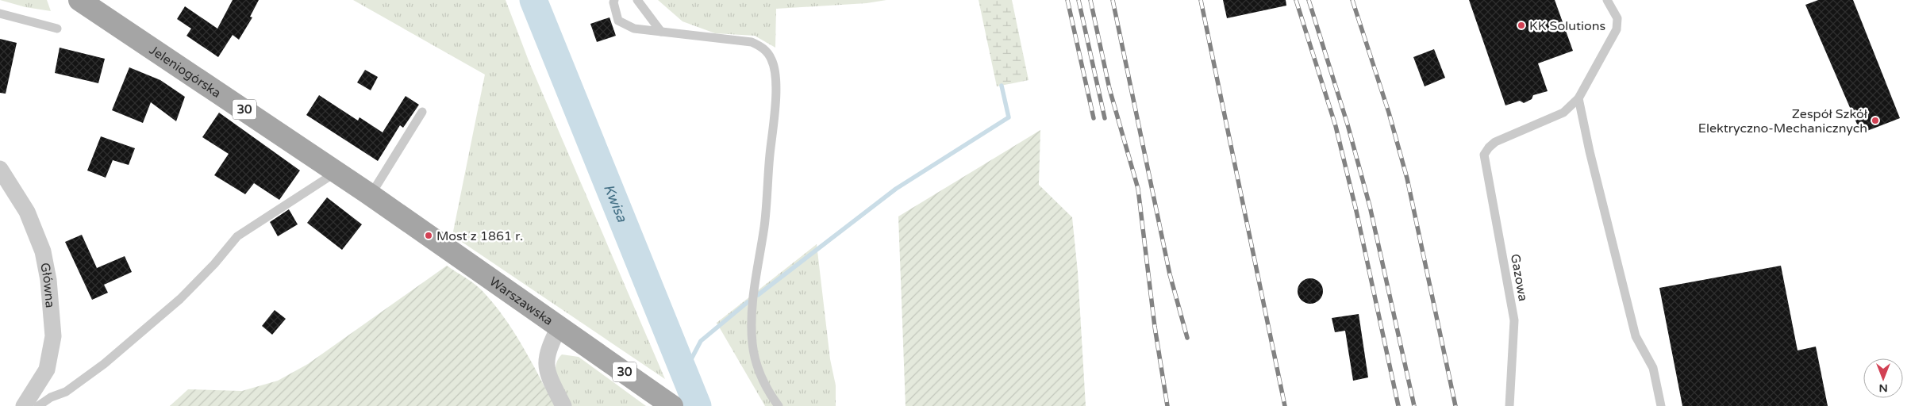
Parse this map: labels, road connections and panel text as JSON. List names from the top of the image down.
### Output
{
  "streets": {
    "main road": ["Jeleniogórska", "30", "Warszawska"],
    "street": ["Główna"],
    "lane": ["Gazowa"]
  },
  "crossings": [
    ["Jeleniogórska", "Warszawska"]
  ],
  "water": ["Kwisa"],
  "places": ["KK Solutions", "Zespół Szkół Elektryczno-Mechanicznych", "Most z 1861 r."],
  "north": "bottom"
}
